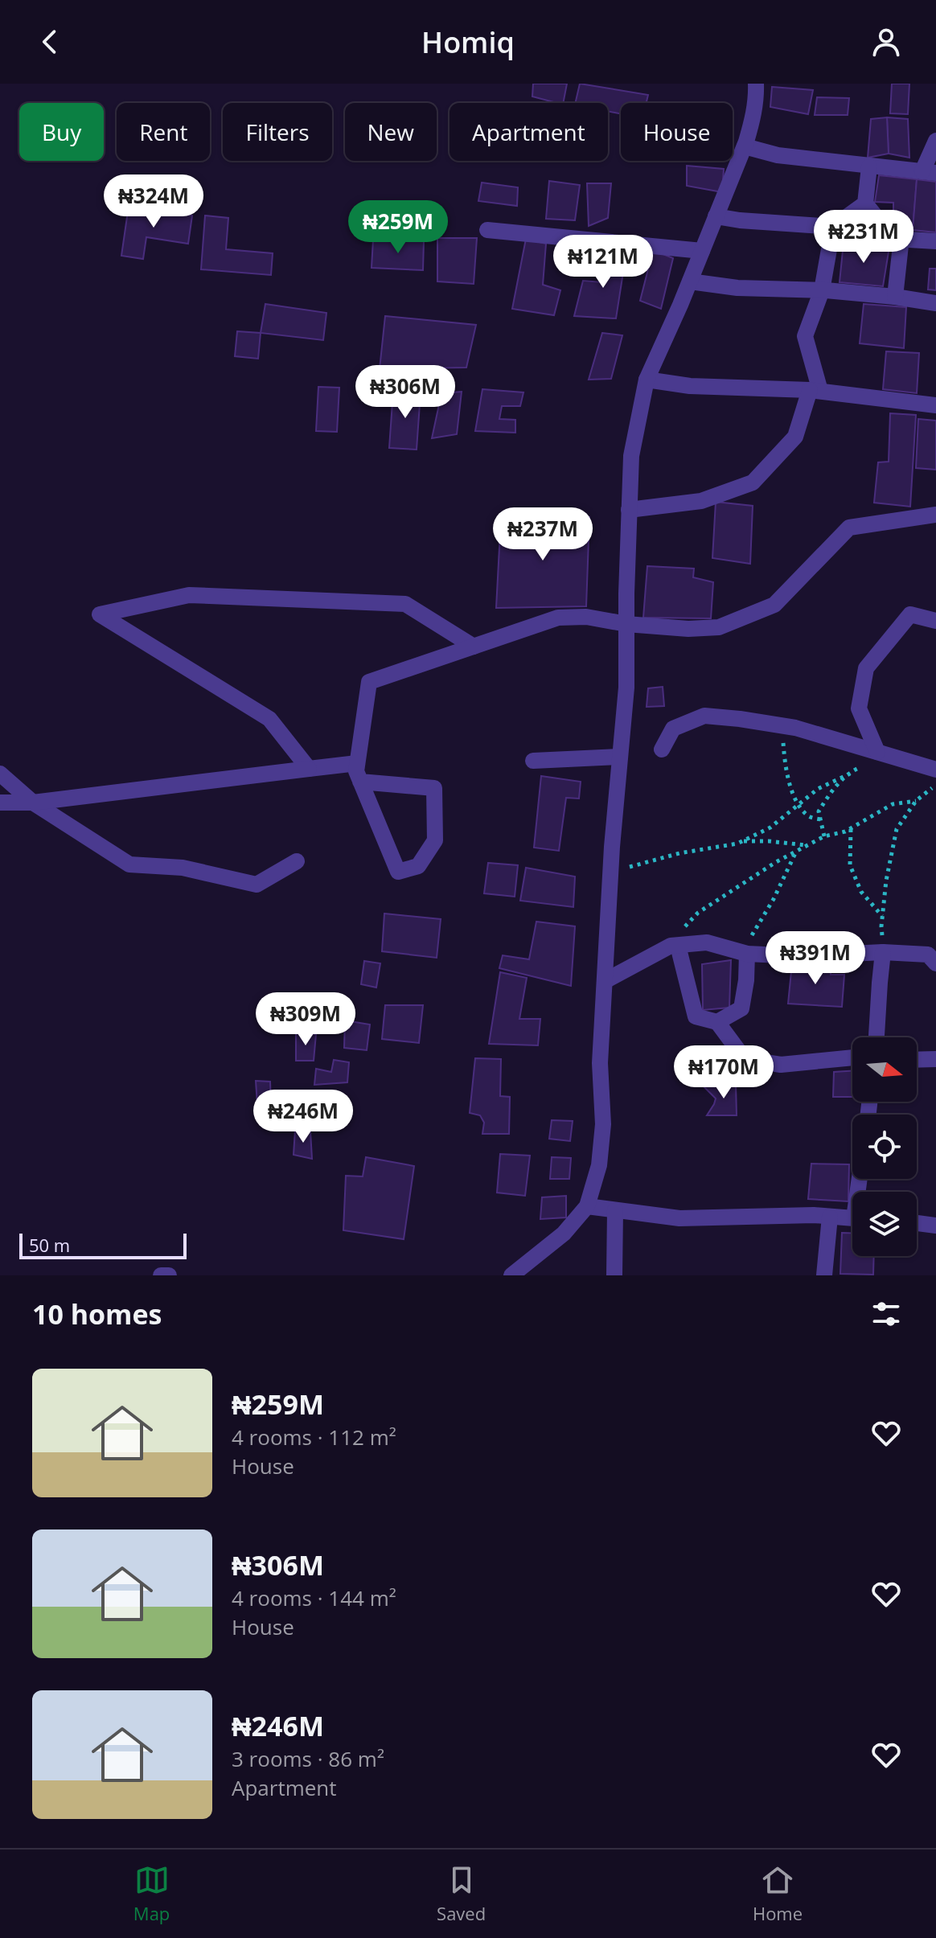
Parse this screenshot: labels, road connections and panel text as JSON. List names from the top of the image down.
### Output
{
  "scale_bar": "50 m",
  "north": "right",
  "page": {
    "header": "Homiq",
    "chip": [
      "Buy",
      "Rent",
      "Filters",
      "New",
      "Apartment",
      "House"
    ],
    "price": [
      "₦324M",
      "₦259M",
      "₦231M",
      "₦121M",
      "₦306M",
      "₦237M",
      "₦391M",
      "₦309M",
      "₦170M",
      "₦246M"
    ],
    "scale": "50 m",
    "heading": "10 homes",
    "list": [
      {
        "name": "₦259M",
        "note": "4 rooms · 112 m² · House"
      },
      {
        "name": "₦306M",
        "note": "4 rooms · 144 m² · House"
      },
      {
        "name": "₦246M",
        "note": "3 rooms · 86 m² · Apartment"
      }
    ],
    "tabs": ["Map", "Saved", "Home"]
  }
}
